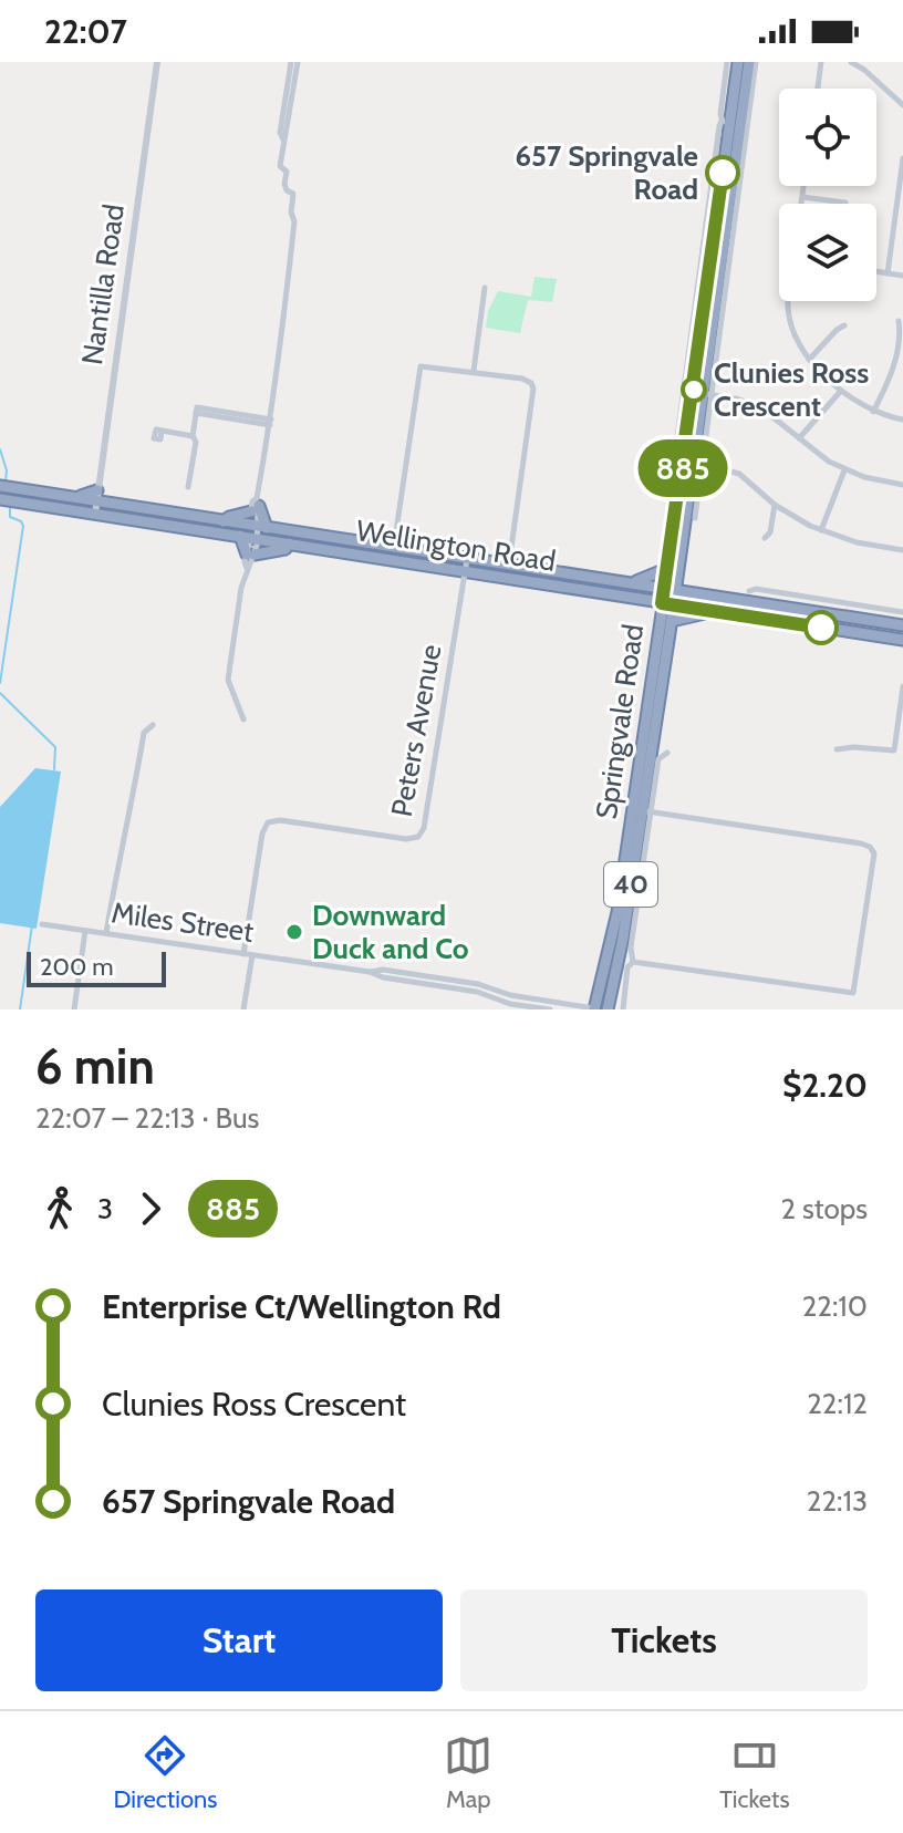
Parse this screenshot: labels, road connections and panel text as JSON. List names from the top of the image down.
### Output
{
  "streets": {
    "highway": ["Wellington Road", "Springvale Road", "40"],
    "street": ["Nantilla Road", "Peters Avenue", "Miles Street"]
  },
  "crossings": [
    ["Nantilla Road", "Wellington Road"],
    ["Wellington Road", "Springvale Road"],
    ["Wellington Road", "Peters Avenue"],
    ["Springvale Road", "Miles Street"],
    ["Peters Avenue", "Miles Street"]
  ],
  "places": ["657 Springvale Road", "Clunies Ross Crescent", "Downward Duck and Co"],
  "lines": ["bus line 885"],
  "scale_bar": "200 m",
  "page": {
    "status": "22:07",
    "on_map": "885",
    "scale": "200 m",
    "heading": ["6 min", "22:07 – 22:13 · Bus", "$2.20"],
    "legs": ["3", "885", "2 stops"],
    "list": [
      {
        "name": "Enterprise Ct/Wellington Rd",
        "value": "22:10"
      },
      {
        "name": "Clunies Ross Crescent",
        "value": "22:12"
      },
      {
        "name": "657 Springvale Road",
        "value": "22:13"
      }
    ],
    "buttons": ["Start", "Tickets"],
    "tabs": ["Directions", "Map", "Tickets"]
  }
}
